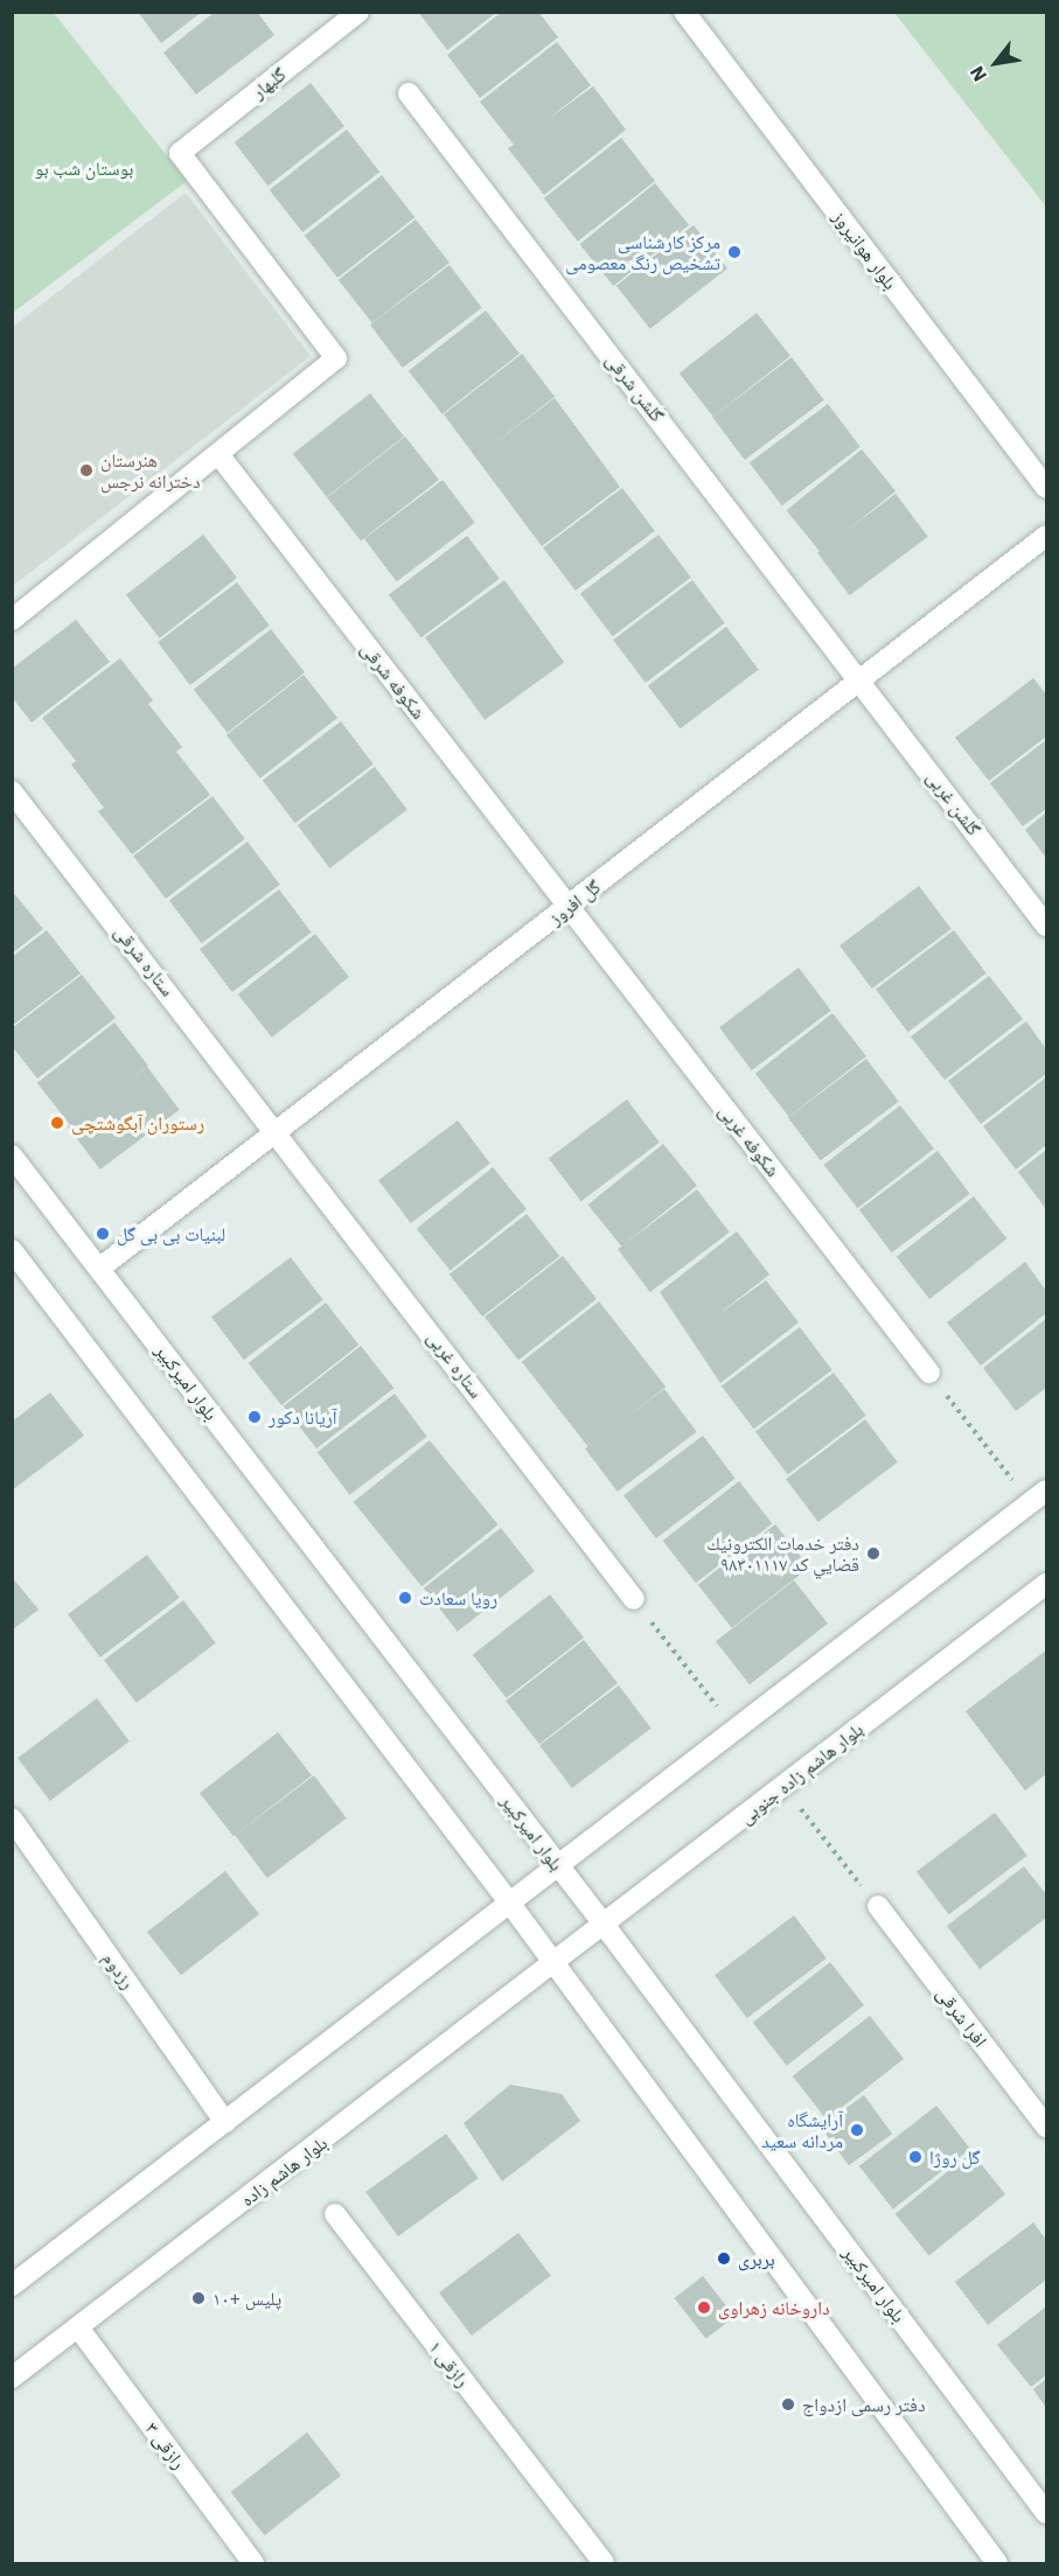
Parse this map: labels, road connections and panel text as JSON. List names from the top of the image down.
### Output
{
  "streets": {
    "street": [
      "گلبهار",
      "بلوار هوانیروز",
      "گلشن شرقی",
      "شکوفه شرقی",
      "گلشن غربی",
      "گل افروز",
      "ستاره شرقی",
      "شکوفه غربی",
      "ستاره غربی",
      "بلوار امیرکبیر",
      "بلوار هاشم زاده جنوبی",
      "رزدوم",
      "افرا شرقی",
      "بلوار هاشم زاده",
      "رازقی ۱",
      "رازقی ۳"
    ]
  },
  "crossings": [
    ["گلبهار", "شکوفه شرقی"],
    ["گلشن شرقی", "گلشن غربی"],
    ["گلشن شرقی", "گل افروز"],
    ["شکوفه شرقی", "گل افروز"],
    ["شکوفه شرقی", "شکوفه غربی"],
    ["گلشن غربی", "گل افروز"],
    ["گل افروز", "ستاره شرقی"],
    ["گل افروز", "شکوفه غربی"],
    ["گل افروز", "ستاره غربی"],
    ["گل افروز", "بلوار امیرکبیر"],
    ["ستاره شرقی", "ستاره غربی"],
    ["بلوار امیرکبیر", "بلوار هاشم زاده جنوبی"],
    ["بلوار هاشم زاده جنوبی", "بلوار هاشم زاده"],
    ["بلوار هاشم زاده", "رازقی ۳"]
  ],
  "parks": ["بوستان شب بو"],
  "places": [
    "مرکز کارشناسی تشخیص رنگ معصومی",
    "هنرستان دخترانه نرجس",
    "رستوران آبگوشتچی",
    "لبنیات بی بی گل",
    "آریانا دکور",
    "دفتر خدمات الكترونيك قضايي كد ٩٨٣٠١١١٧",
    "رویا سعادت",
    "آرایشگاه مردانه سعید",
    "گل روژا",
    "بربری",
    "پلیس +۱۰",
    "داروخانه زهراوی",
    "دفتر رسمی ازدواج"
  ],
  "north": "bottom left"
}
